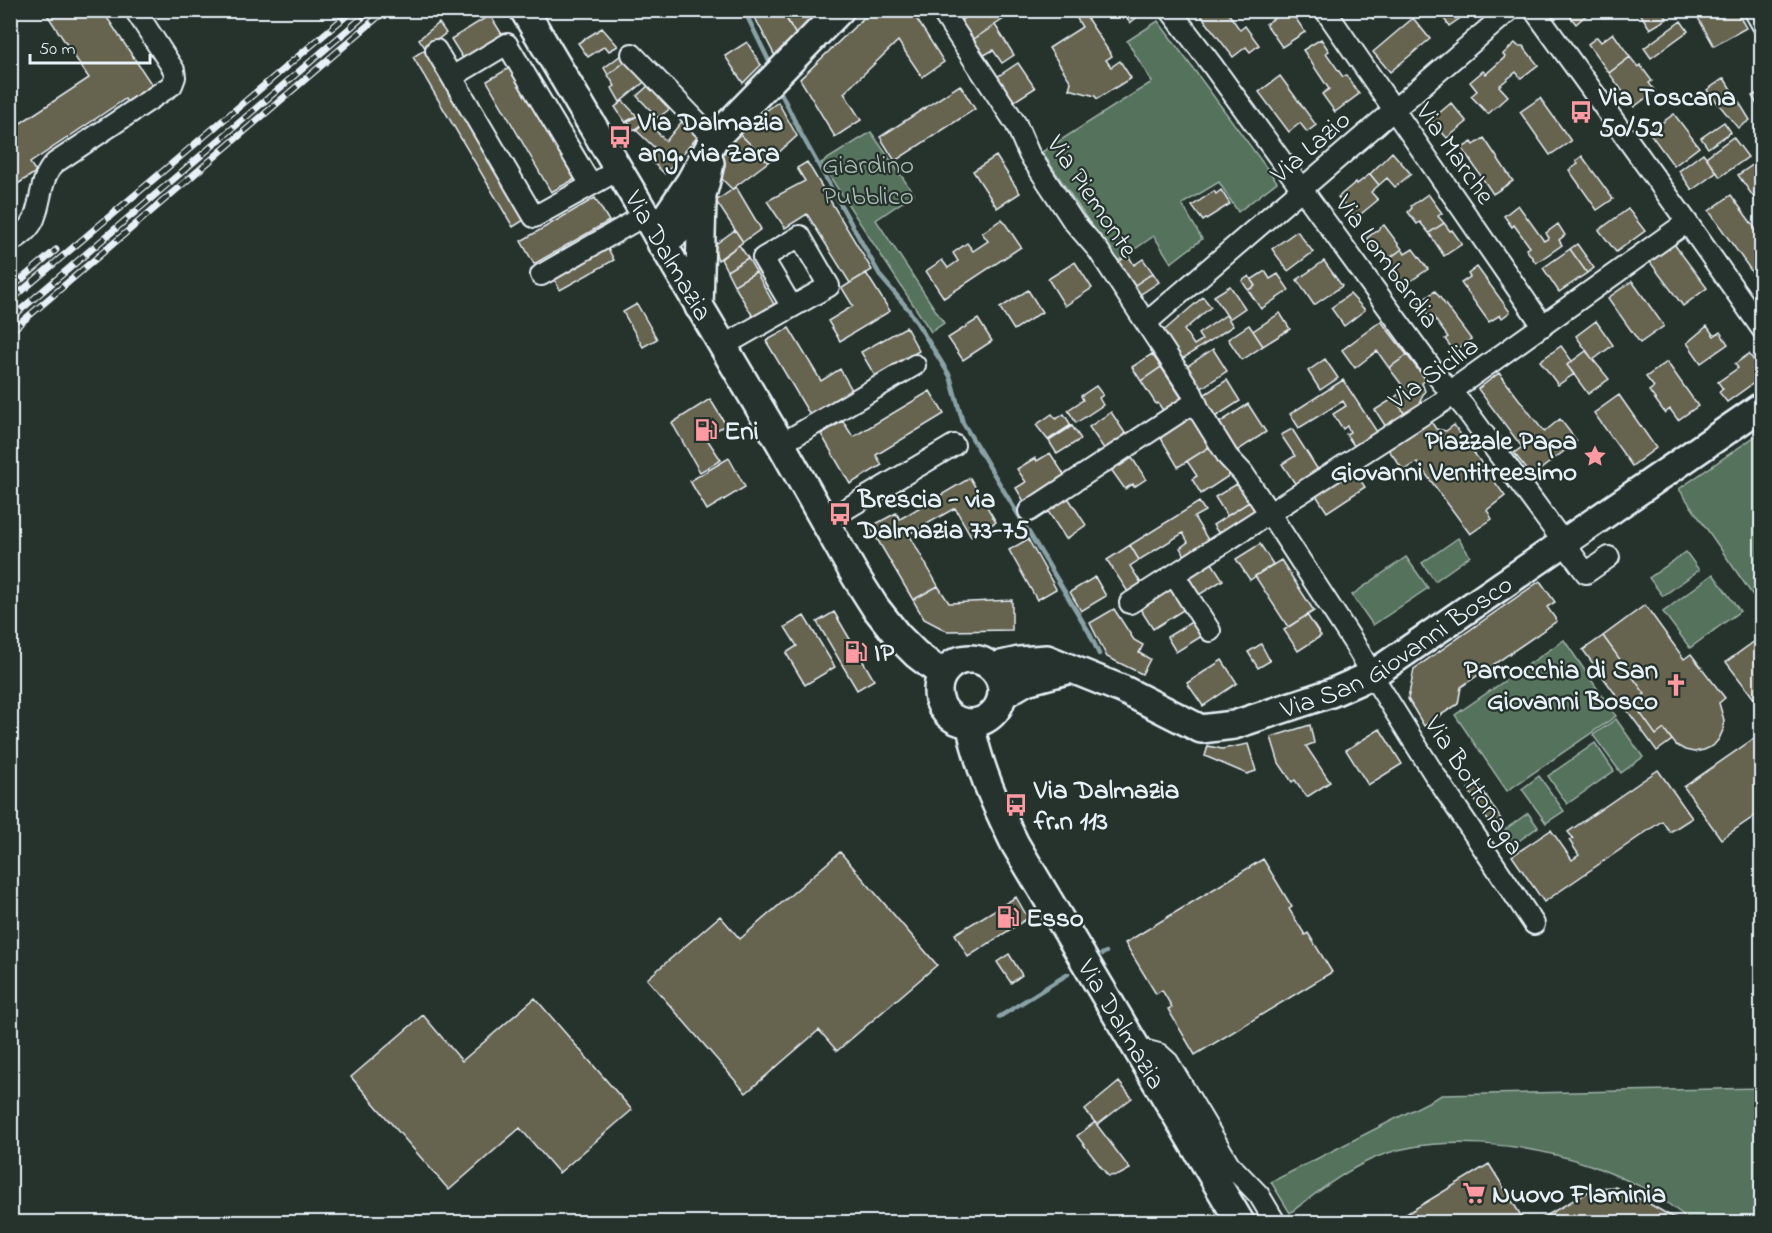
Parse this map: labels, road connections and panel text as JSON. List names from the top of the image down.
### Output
{
  "streets": {
    "street": [
      "Via Lazio",
      "Via Marche",
      "Via Piemonte",
      "Via Dalmazia",
      "Via Lombardia",
      "Via Sicilia",
      "Via San Giovanni Bosco",
      "Via Bottonaga"
    ]
  },
  "crossings": [
    ["Via Lazio", "Via Marche"],
    ["Via Lazio", "Via Piemonte"],
    ["Via Lazio", "Via Lombardia"],
    ["Via Marche", "Via Sicilia"],
    ["Via Piemonte", "Via Sicilia"],
    ["Via Piemonte", "Via San Giovanni Bosco"],
    ["Via Piemonte", "Via Bottonaga"],
    ["Via Dalmazia", "Via San Giovanni Bosco"],
    ["Via Lombardia", "Via Sicilia"],
    ["Via Lombardia", "Via San Giovanni Bosco"],
    ["Via San Giovanni Bosco", "Via Bottonaga"]
  ],
  "parks": ["Giardino Pubblico"],
  "places": {
    "bus stop": [
      "Via Toscana 50/52",
      "Via Dalmazia ang. via Zara",
      "Brescia - via Dalmazia 73-75",
      "Via Dalmazia fr.n 113"
    ],
    "fuel station": ["Eni", "IP", "Esso"],
    "place": ["Piazzale Papa Giovanni Ventitreesimo"],
    "church": ["Parrocchia di San Giovanni Bosco"],
    "supermarket": ["Nuovo Flaminia"]
  },
  "scale_bar": "50 m"
}
